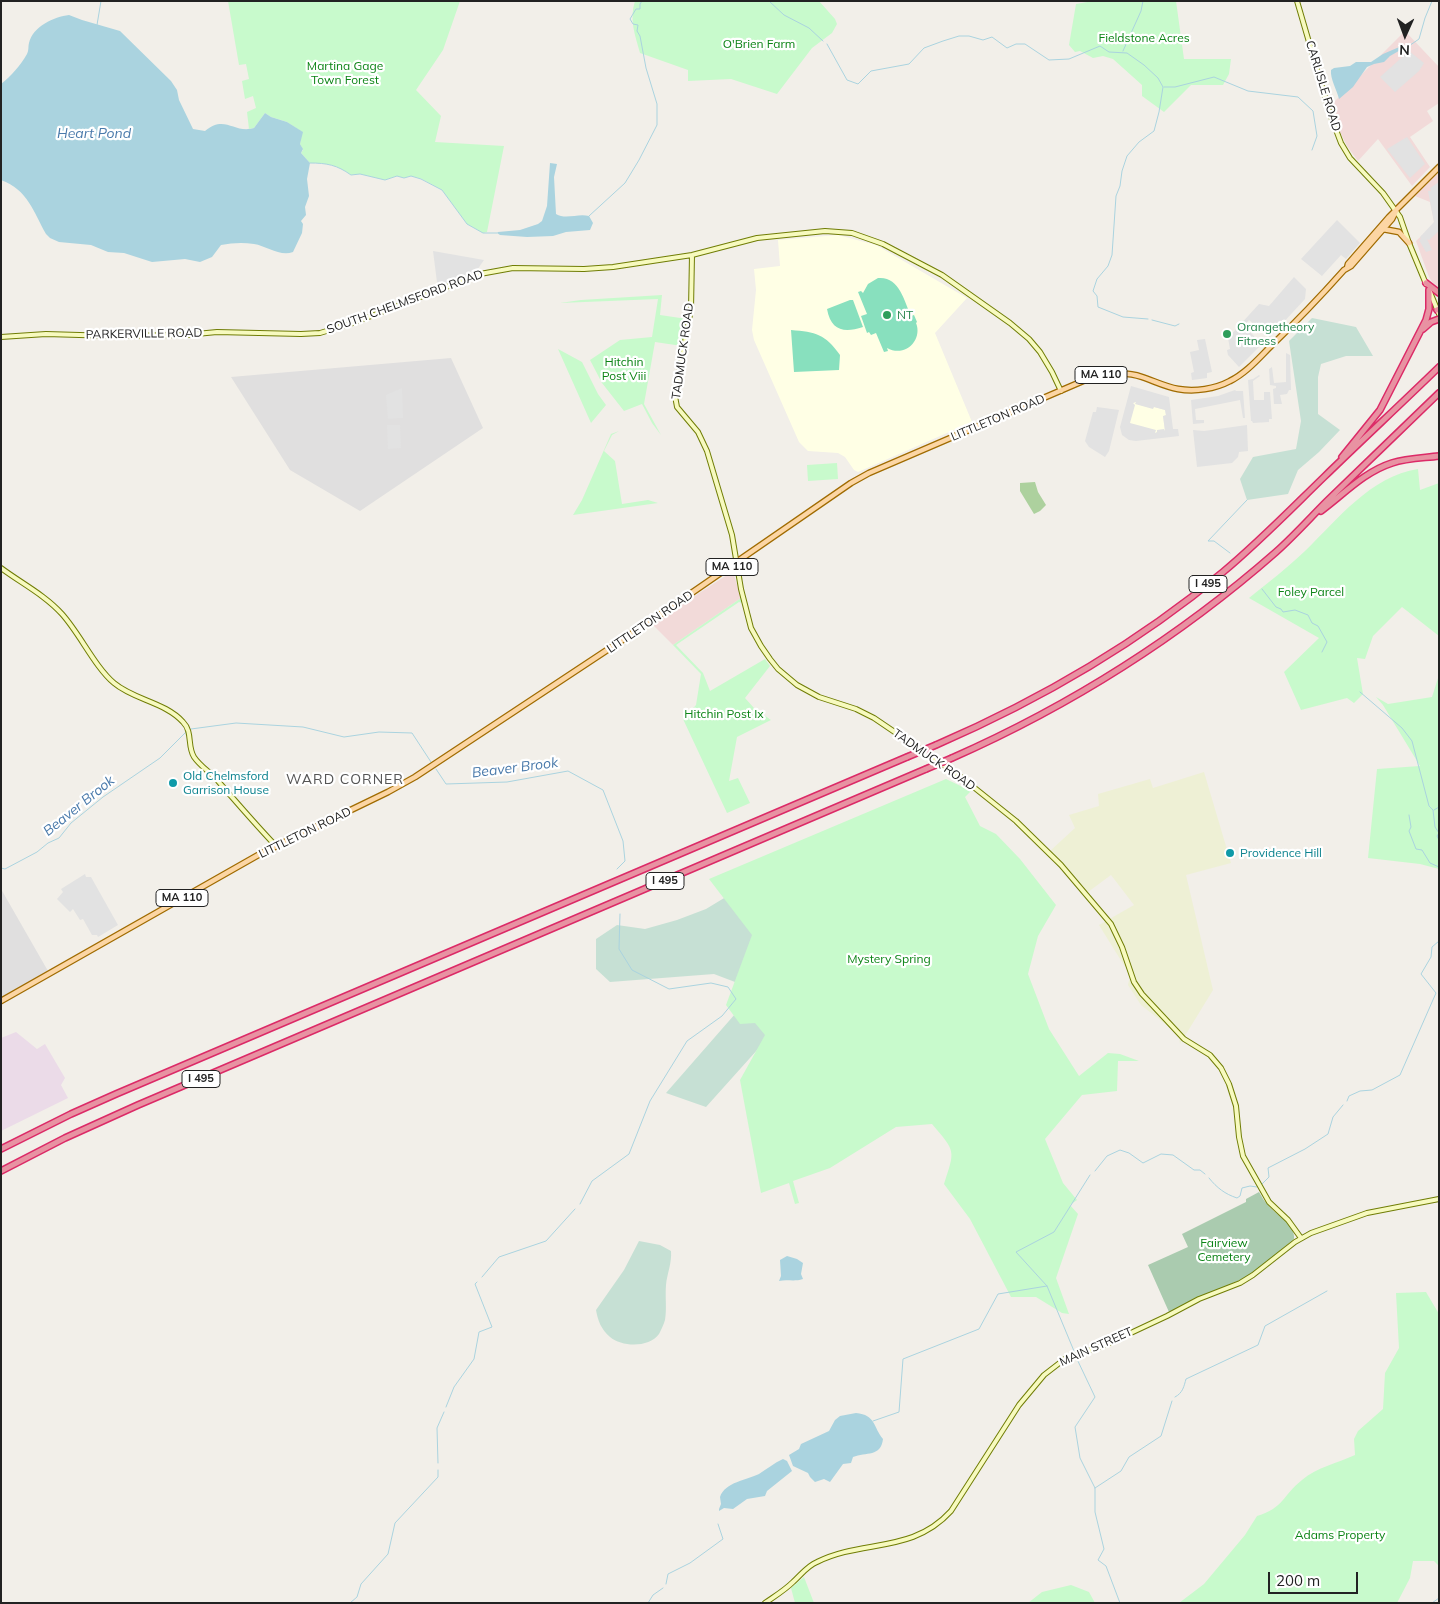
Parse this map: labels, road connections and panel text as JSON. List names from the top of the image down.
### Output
{
  "streets": {
    "highway": ["I 495"],
    "main road": [
      "CARLISLE ROAD",
      "SOUTH CHELMSFORD ROAD",
      "PARKERVILLE ROAD",
      "TADMUCK ROAD",
      "MA 110",
      "LITTLETON ROAD",
      "MAIN STREET"
    ]
  },
  "crossings": [
    ["CARLISLE ROAD", "LITTLETON ROAD"],
    ["SOUTH CHELMSFORD ROAD", "PARKERVILLE ROAD"],
    ["SOUTH CHELMSFORD ROAD", "TADMUCK ROAD"],
    ["SOUTH CHELMSFORD ROAD", "LITTLETON ROAD"],
    ["TADMUCK ROAD", "LITTLETON ROAD"],
    ["TADMUCK ROAD", "MAIN STREET"]
  ],
  "districts": ["WARD CORNER"],
  "water": ["Heart Pond", "Beaver Brook"],
  "parks": [
    "Fieldstone Acres",
    "O'Brien Farm",
    "Martina Gage Town Forest",
    "Hitchin Post Viii",
    "Foley Parcel",
    "Hitchin Post Ix",
    "Mystery Spring",
    "Fairview Cemetery",
    "Adams Property"
  ],
  "places": [
    "NT",
    "Orangetheory Fitness",
    "Old Chelmsford Garrison House",
    "Providence Hill"
  ],
  "scale_bar": "200 m",
  "north": "bottom"
}
